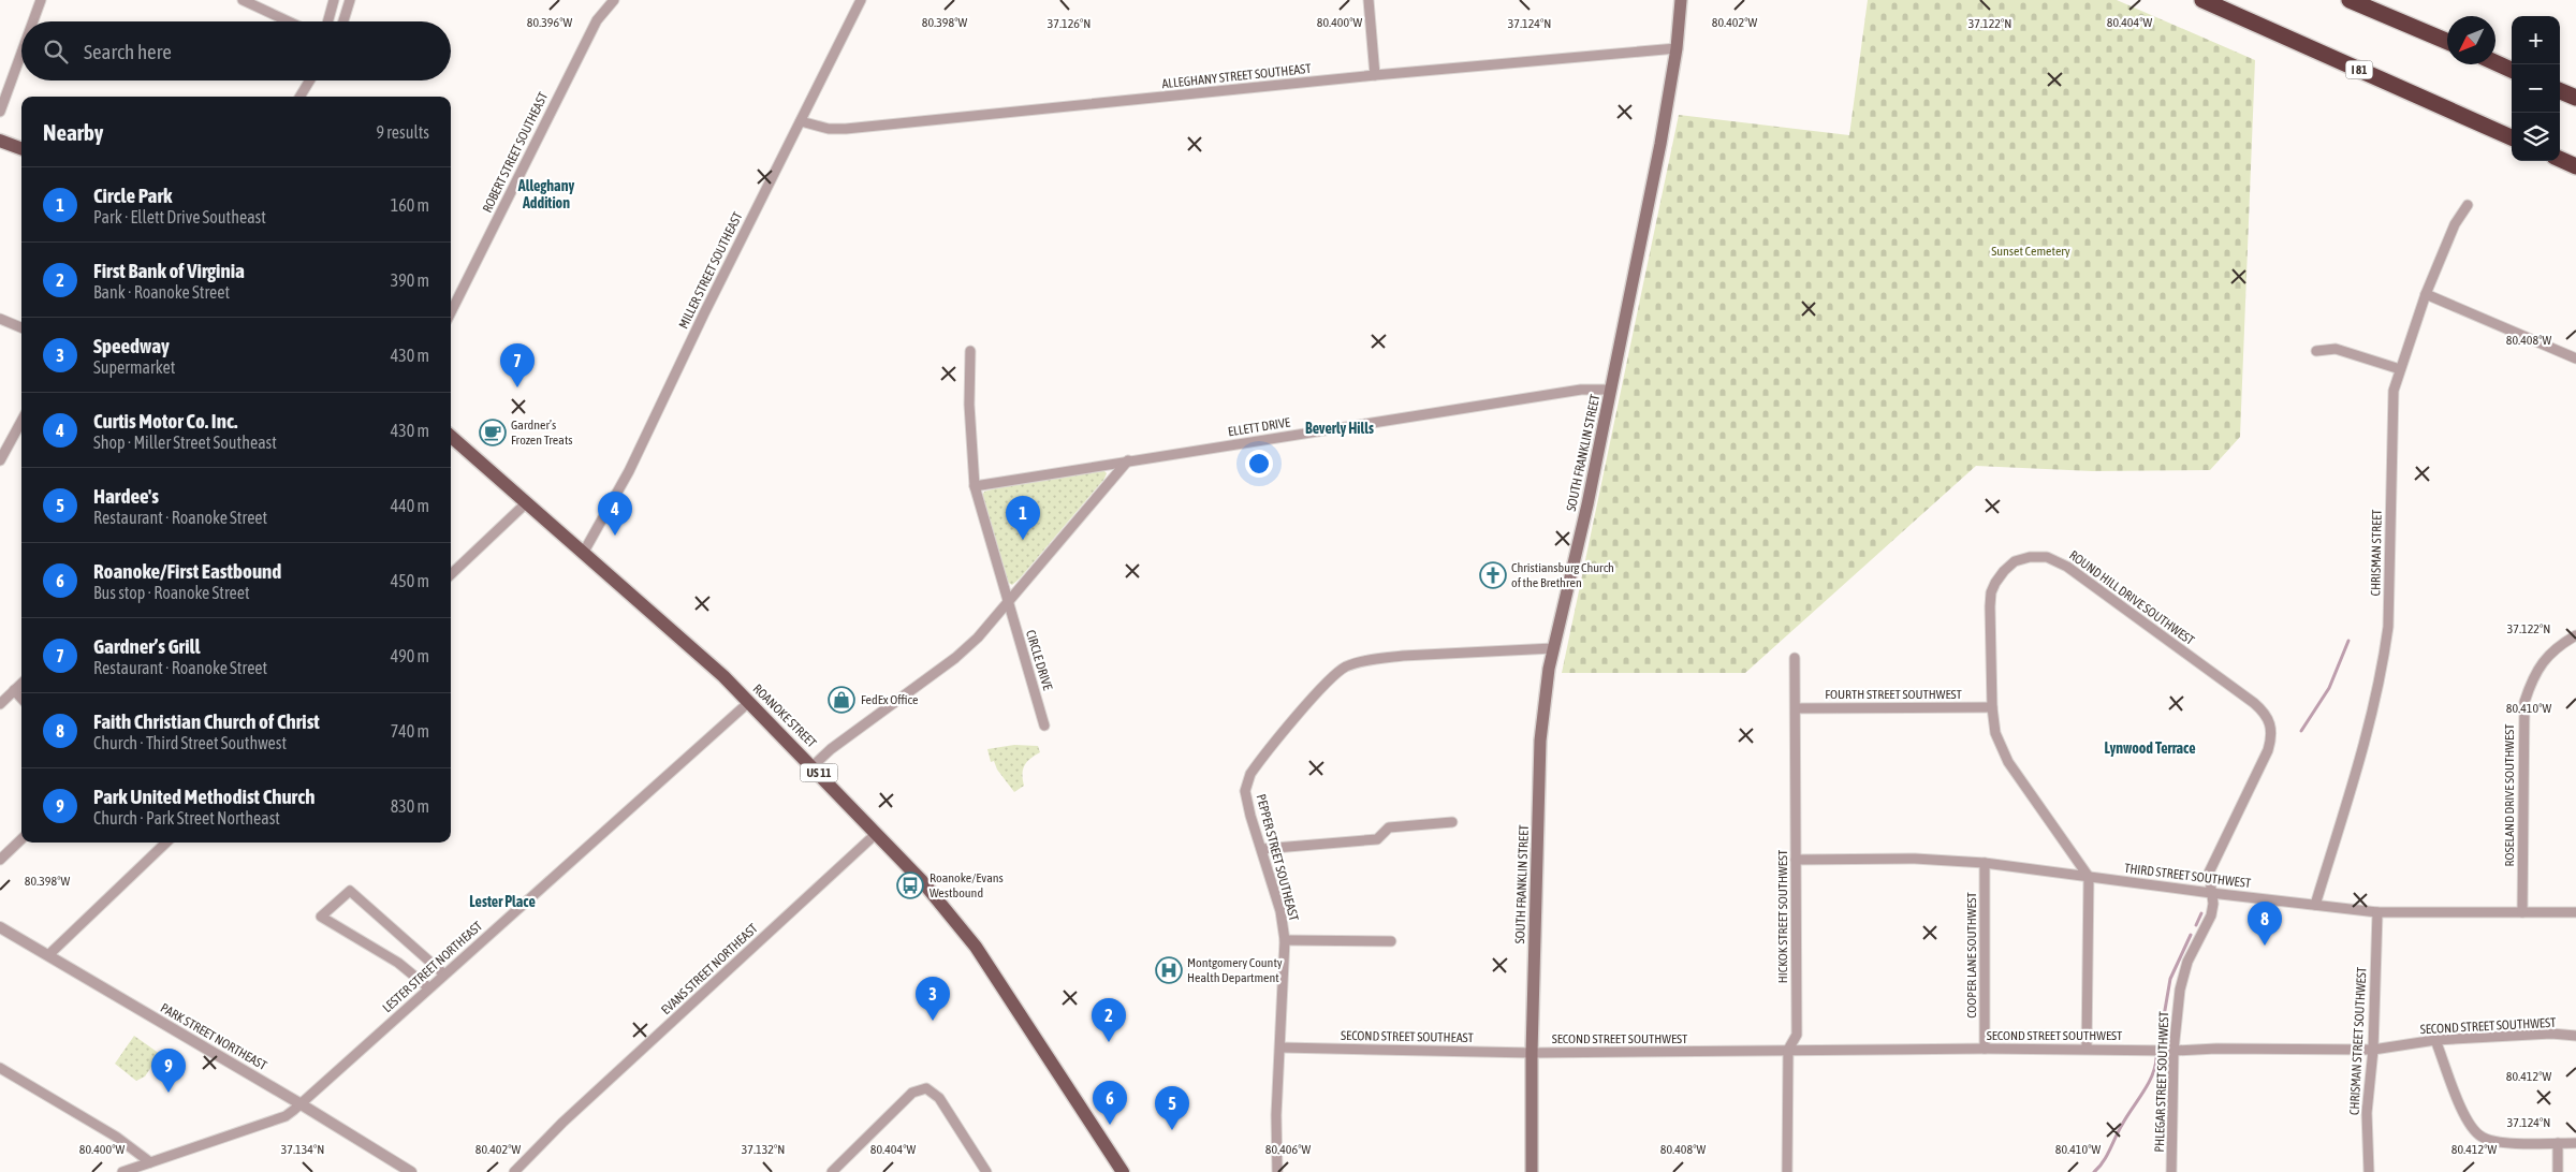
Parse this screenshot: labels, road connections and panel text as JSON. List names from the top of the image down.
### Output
{
  "streets": {
    "highway": ["I 81"],
    "main road": ["SOUTH FRANKLIN STREET", "ROANOKE STREET", "US 11"],
    "street": [
      "ALLEGHANY STREET SOUTHEAST",
      "ROBERT STREET SOUTHEAST",
      "MILLER STREET SOUTHEAST",
      "ELLETT DRIVE",
      "CHRISMAN STREET",
      "ROUND HILL DRIVE SOUTHWEST",
      "CIRCLE DRIVE",
      "FOURTH STREET SOUTHWEST",
      "ROSELAND DRIVE SOUTHWEST",
      "PEPPER STREET SOUTHEAST",
      "THIRD STREET SOUTHWEST",
      "HICKOK STREET SOUTHWEST",
      "COOPER LANE SOUTHWEST",
      "LESTER STREET NORTHEAST",
      "EVANS STREET NORTHEAST",
      "SECOND STREET SOUTHWEST",
      "PARK STREET NORTHEAST",
      "SECOND STREET SOUTHEAST",
      "CHRISMAN STREET SOUTHWEST",
      "PHLEGAR STREET SOUTHWEST"
    ]
  },
  "crossings": [
    ["ALLEGHANY STREET SOUTHEAST", "MILLER STREET SOUTHEAST"],
    ["ALLEGHANY STREET SOUTHEAST", "SOUTH FRANKLIN STREET"],
    ["MILLER STREET SOUTHEAST", "ROANOKE STREET"],
    ["ELLETT DRIVE", "SOUTH FRANKLIN STREET"],
    ["ELLETT DRIVE", "CIRCLE DRIVE"],
    ["SOUTH FRANKLIN STREET", "PEPPER STREET SOUTHEAST"],
    ["SOUTH FRANKLIN STREET", "SECOND STREET SOUTHWEST"],
    ["SOUTH FRANKLIN STREET", "SECOND STREET SOUTHEAST"],
    ["CHRISMAN STREET", "THIRD STREET SOUTHWEST"],
    ["ROUND HILL DRIVE SOUTHWEST", "FOURTH STREET SOUTHWEST"],
    ["ROUND HILL DRIVE SOUTHWEST", "THIRD STREET SOUTHWEST"],
    ["ROUND HILL DRIVE SOUTHWEST", "PHLEGAR STREET SOUTHWEST"],
    ["FOURTH STREET SOUTHWEST", "HICKOK STREET SOUTHWEST"],
    ["ROANOKE STREET", "LESTER STREET NORTHEAST"],
    ["ROANOKE STREET", "EVANS STREET NORTHEAST"],
    ["ROSELAND DRIVE SOUTHWEST", "THIRD STREET SOUTHWEST"],
    ["PEPPER STREET SOUTHEAST", "SECOND STREET SOUTHEAST"],
    ["THIRD STREET SOUTHWEST", "HICKOK STREET SOUTHWEST"],
    ["THIRD STREET SOUTHWEST", "COOPER LANE SOUTHWEST"],
    ["THIRD STREET SOUTHWEST", "CHRISMAN STREET SOUTHWEST"],
    ["THIRD STREET SOUTHWEST", "PHLEGAR STREET SOUTHWEST"],
    ["HICKOK STREET SOUTHWEST", "SECOND STREET SOUTHWEST"],
    ["COOPER LANE SOUTHWEST", "SECOND STREET SOUTHWEST"],
    ["LESTER STREET NORTHEAST", "PARK STREET NORTHEAST"],
    ["SECOND STREET SOUTHWEST", "SECOND STREET SOUTHEAST"],
    ["SECOND STREET SOUTHWEST", "CHRISMAN STREET SOUTHWEST"],
    ["SECOND STREET SOUTHWEST", "PHLEGAR STREET SOUTHWEST"]
  ],
  "districts": [
    "Alleghany Addition",
    "Beverly Hills",
    "Lynwood Terrace",
    "Lester Place"
  ],
  "parks": ["Sunset Cemetery"],
  "places": {
    "cafe": ["Gardner’s Frozen Treats"],
    "church": ["Christiansburg Church of the Brethren"],
    "shop": ["FedEx Office"],
    "bus stop": ["Roanoke/Evans Westbound"],
    "hospital": ["Montgomery County Health Department"]
  },
  "north": "bottom left",
  "page": {
    "map_buttons": ["+", "−"],
    "search": "Search here",
    "heading": ["Nearby", "9 results"],
    "list": [
      {
        "mark": "1",
        "name": "Circle Park",
        "note": "Park · Ellett Drive Southeast",
        "value": "160 m"
      },
      {
        "mark": "2",
        "name": "First Bank of Virginia",
        "note": "Bank · Roanoke Street",
        "value": "390 m"
      },
      {
        "mark": "3",
        "name": "Speedway",
        "note": "Supermarket",
        "value": "430 m"
      },
      {
        "mark": "4",
        "name": "Curtis Motor Co. Inc.",
        "note": "Shop · Miller Street Southeast",
        "value": "430 m"
      },
      {
        "mark": "5",
        "name": "Hardee's",
        "note": "Restaurant · Roanoke Street",
        "value": "440 m"
      },
      {
        "mark": "6",
        "name": "Roanoke/First Eastbound",
        "note": "Bus stop · Roanoke Street",
        "value": "450 m"
      },
      {
        "mark": "7",
        "name": "Gardner’s Grill",
        "note": "Restaurant · Roanoke Street",
        "value": "490 m"
      },
      {
        "mark": "8",
        "name": "Faith Christian Church of Christ",
        "note": "Church · Third Street Southwest",
        "value": "740 m"
      },
      {
        "mark": "9",
        "name": "Park United Methodist Church",
        "note": "Church · Park Street Northeast",
        "value": "830 m"
      }
    ],
    "pins": [
      "7",
      "4",
      "1",
      "8",
      "3",
      "2",
      "9",
      "6",
      "5"
    ]
  },
  "coordinates": [
    "80.396°W",
    "80.398°W",
    "80.400°W",
    "80.402°W",
    "80.404°W",
    "37.126°N",
    "37.124°N",
    "37.122°N",
    "80.408°W",
    "80.410°W",
    "80.412°W",
    "37.134°N",
    "37.132°N",
    "80.406°W"
  ]
}
